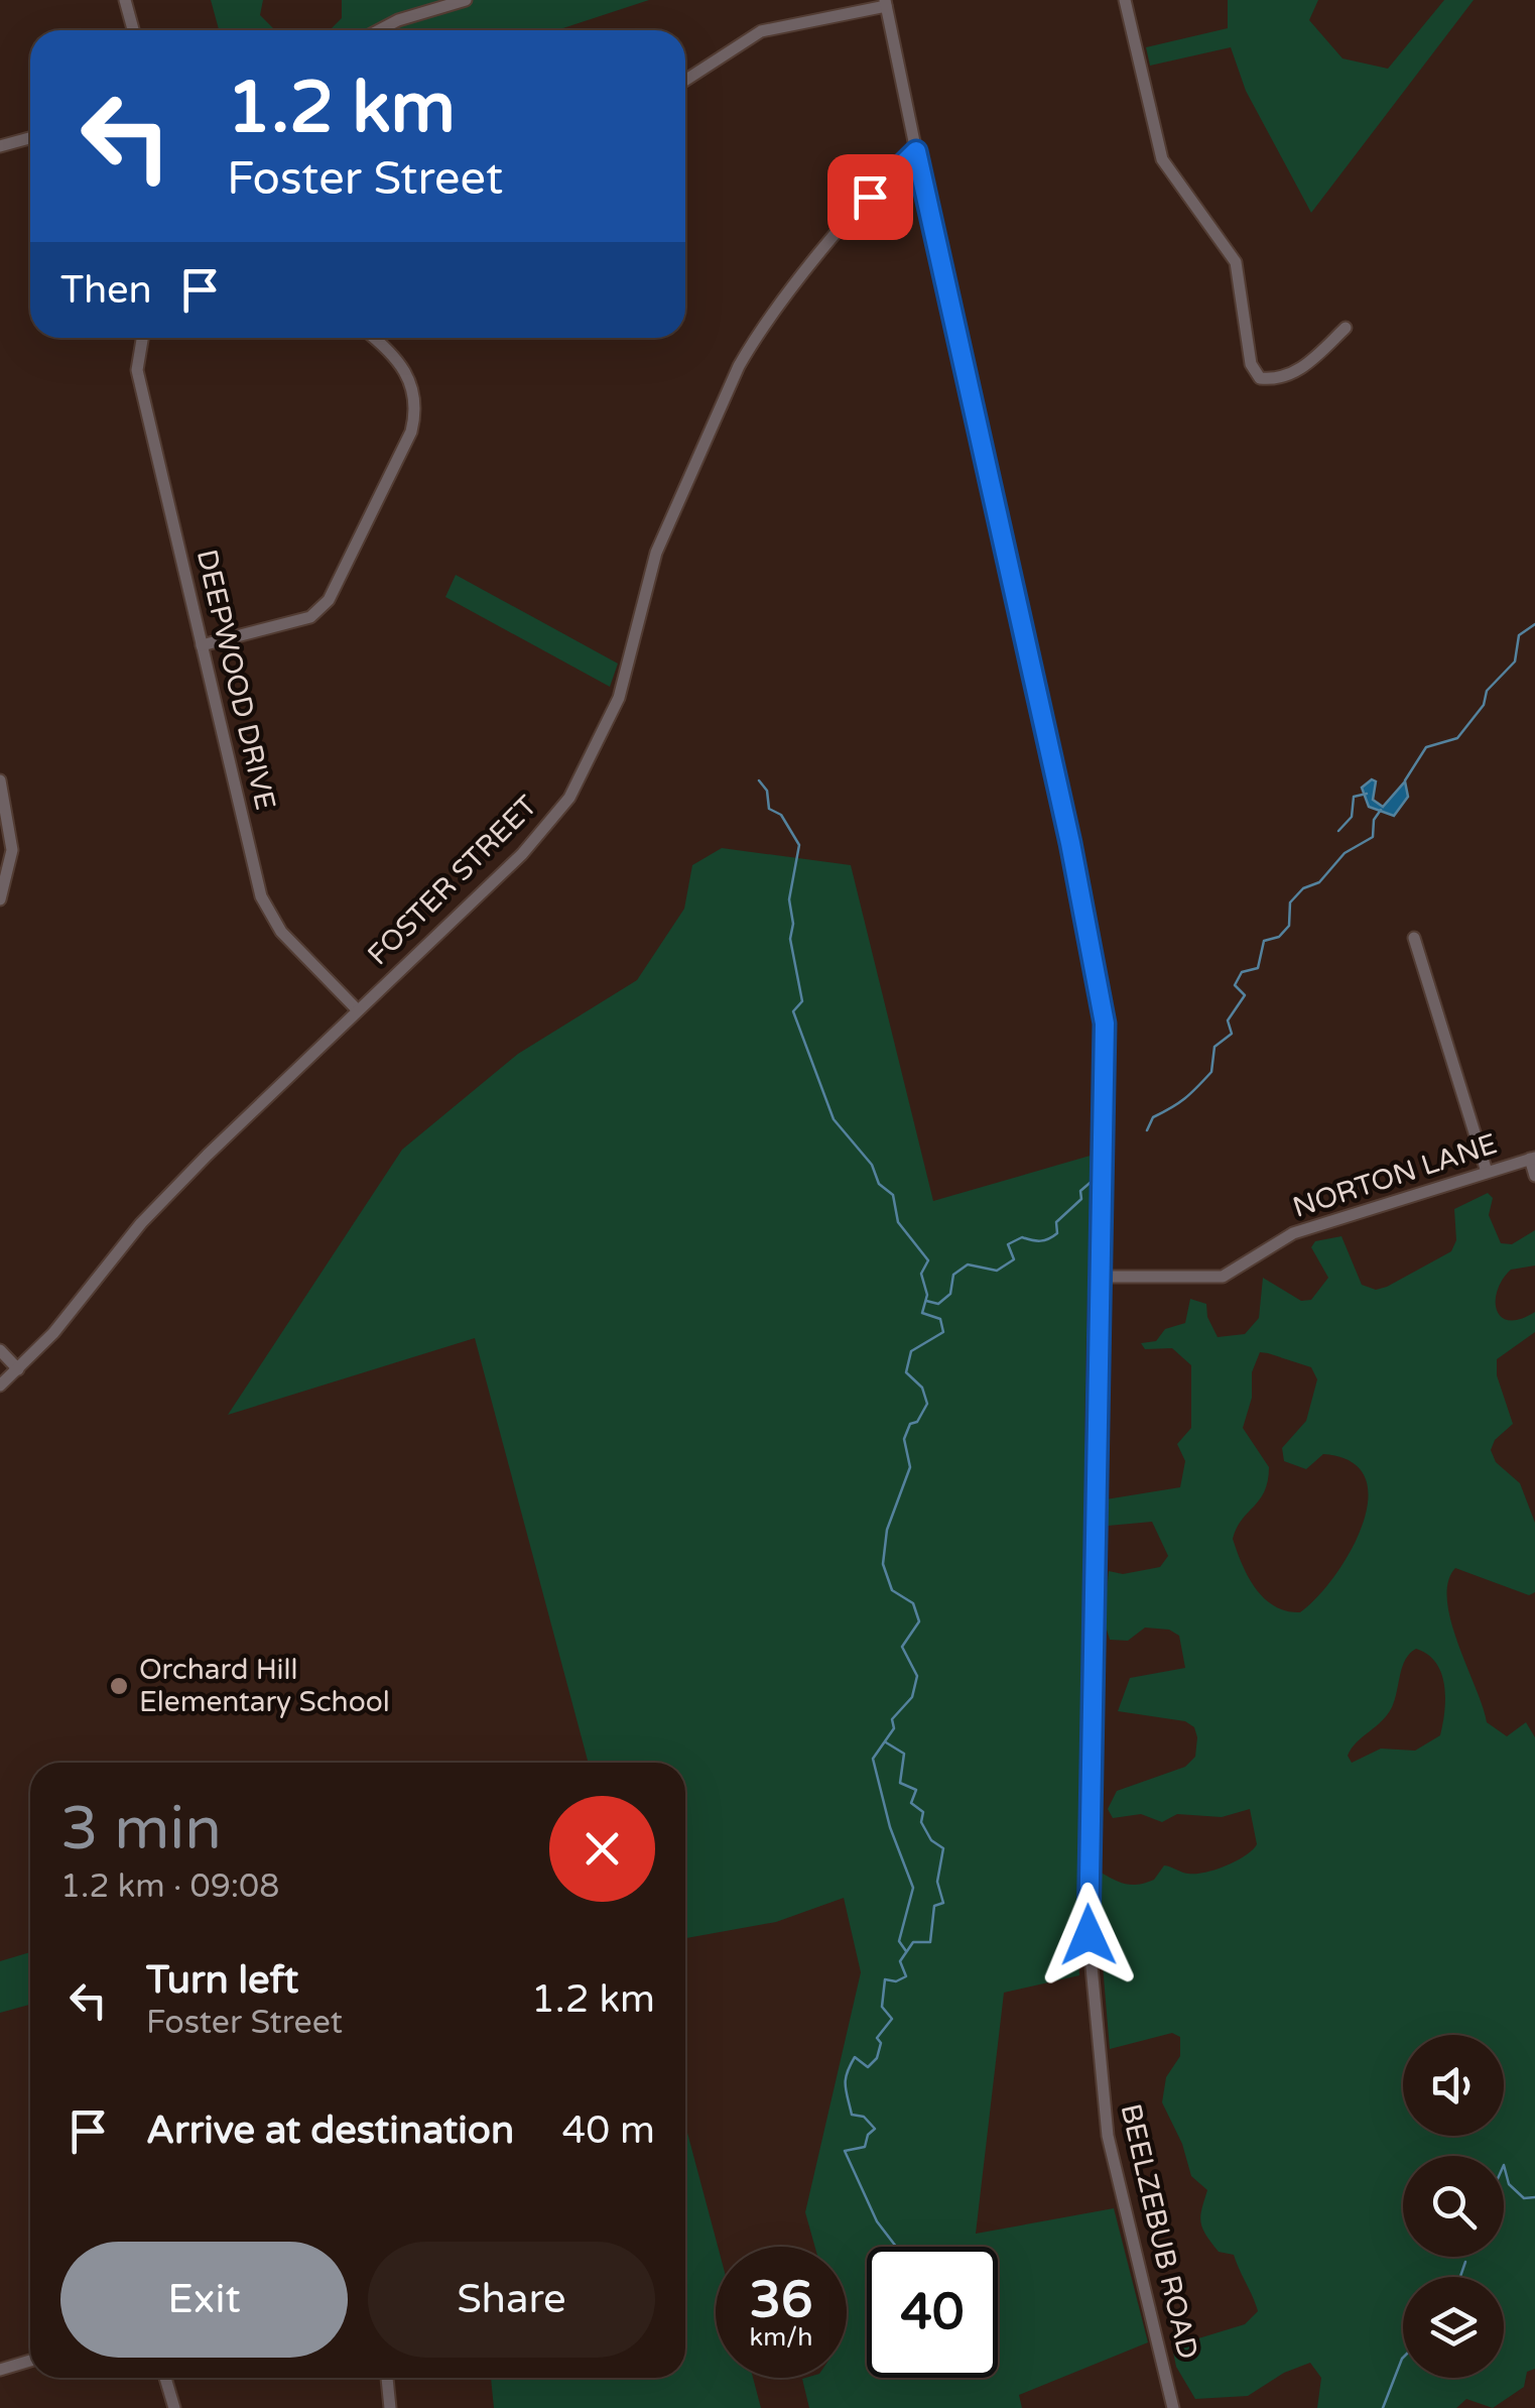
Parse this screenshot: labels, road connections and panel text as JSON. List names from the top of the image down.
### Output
{
  "streets": {
    "street": [
      "DEEPWOOD DRIVE",
      "FOSTER STREET",
      "NORTON LANE",
      "BEELZEBUB ROAD"
    ]
  },
  "crossings": [
    ["DEEPWOOD DRIVE", "FOSTER STREET"],
    ["FOSTER STREET", "BEELZEBUB ROAD"],
    ["NORTON LANE", "BEELZEBUB ROAD"]
  ],
  "places": ["Orchard Hill Elementary School"],
  "page": {
    "turn": ["1.2 km", "Foster Street"],
    "then": "Then",
    "heading": ["3 min", "1.2 km · 09:08"],
    "list": [
      {
        "name": "Turn left",
        "note": "Foster Street",
        "value": "1.2 km"
      },
      {
        "name": "Arrive at destination",
        "value": "40 m"
      }
    ],
    "buttons": ["Exit", "Share"],
    "speed": "36 km/h",
    "limit": "40"
  }
}
